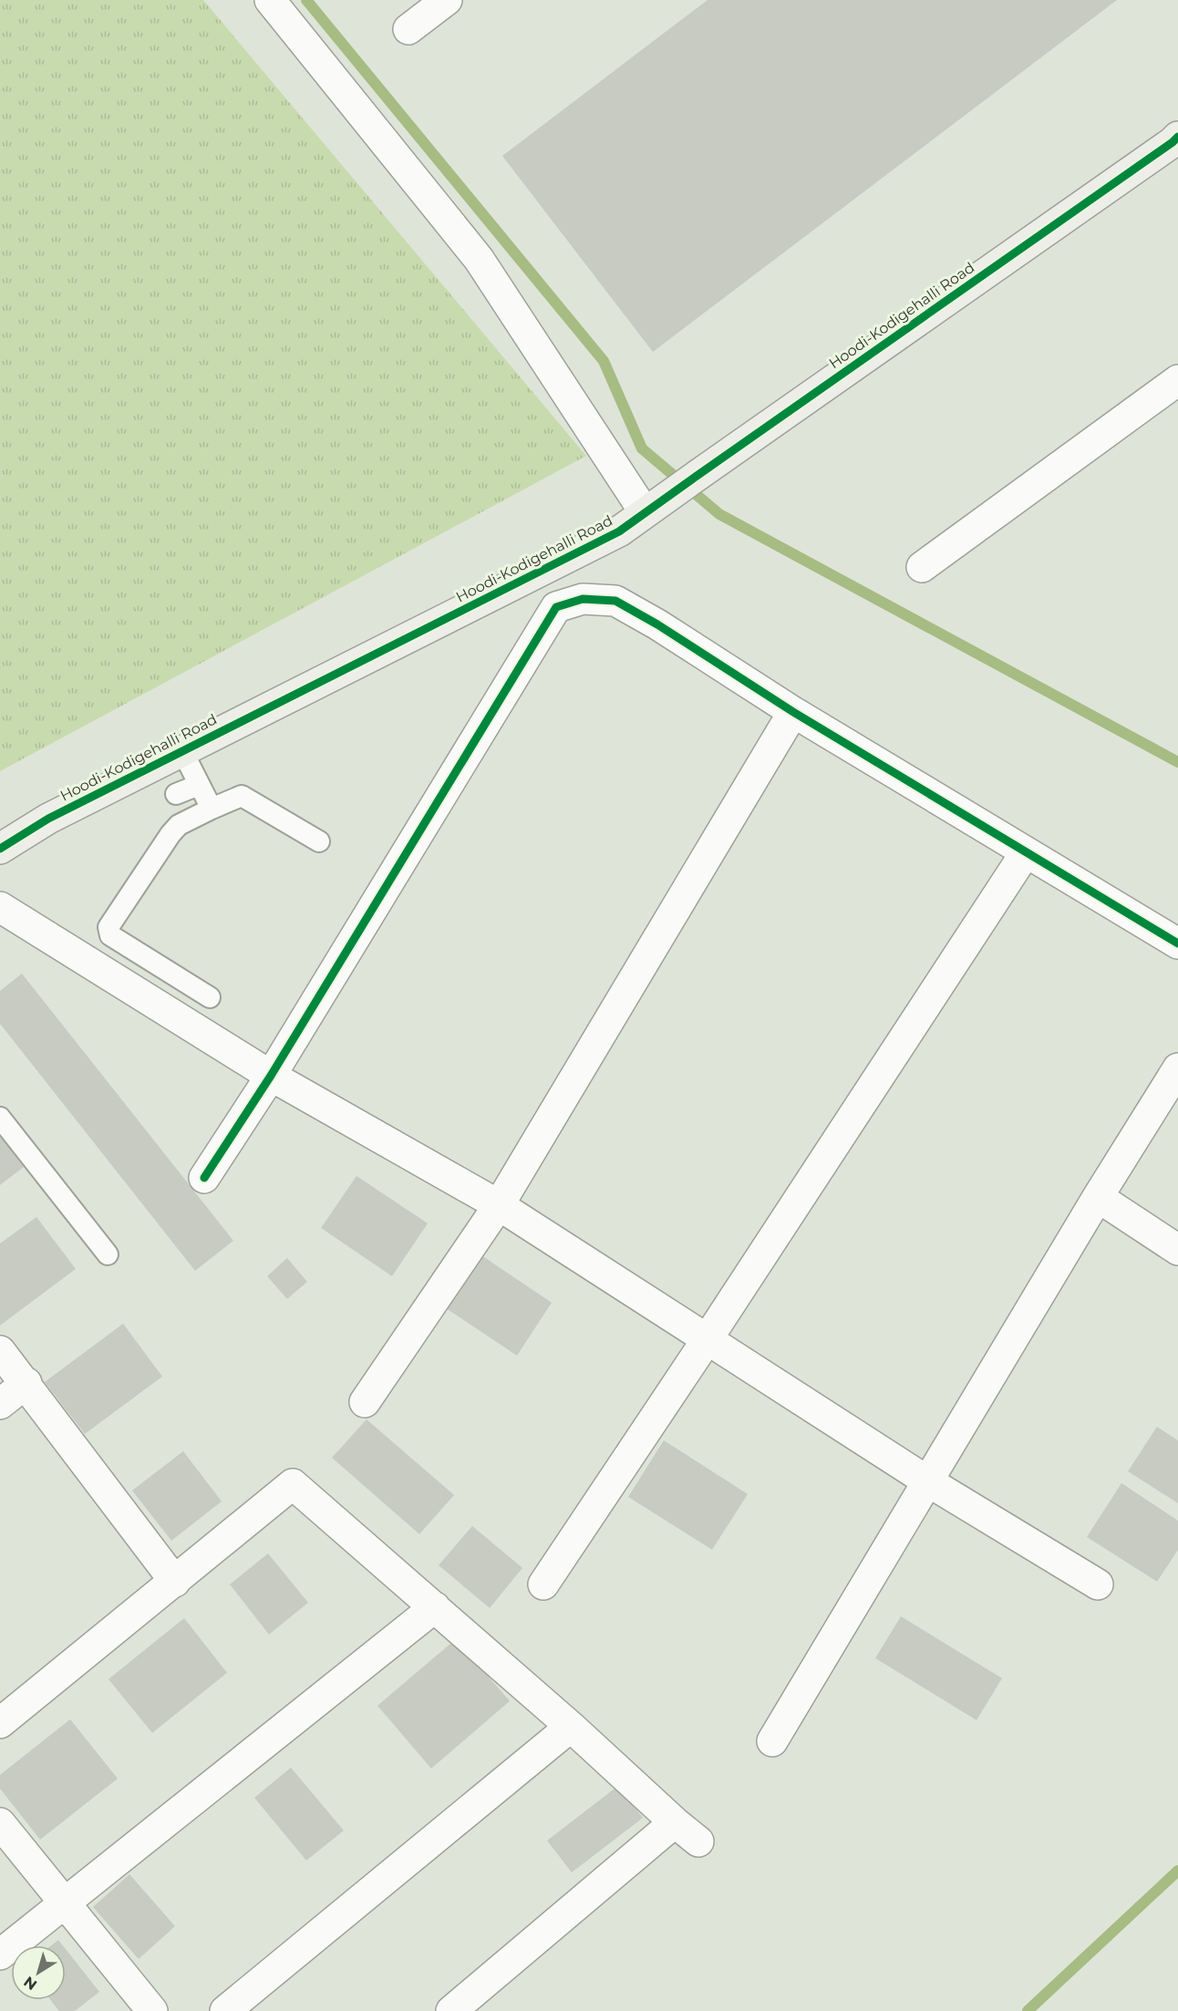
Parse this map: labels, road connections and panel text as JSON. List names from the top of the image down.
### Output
{
  "streets": {
    "street": ["Hoodi-Kodigehalli Road"]
  },
  "north": "bottom left"
}
